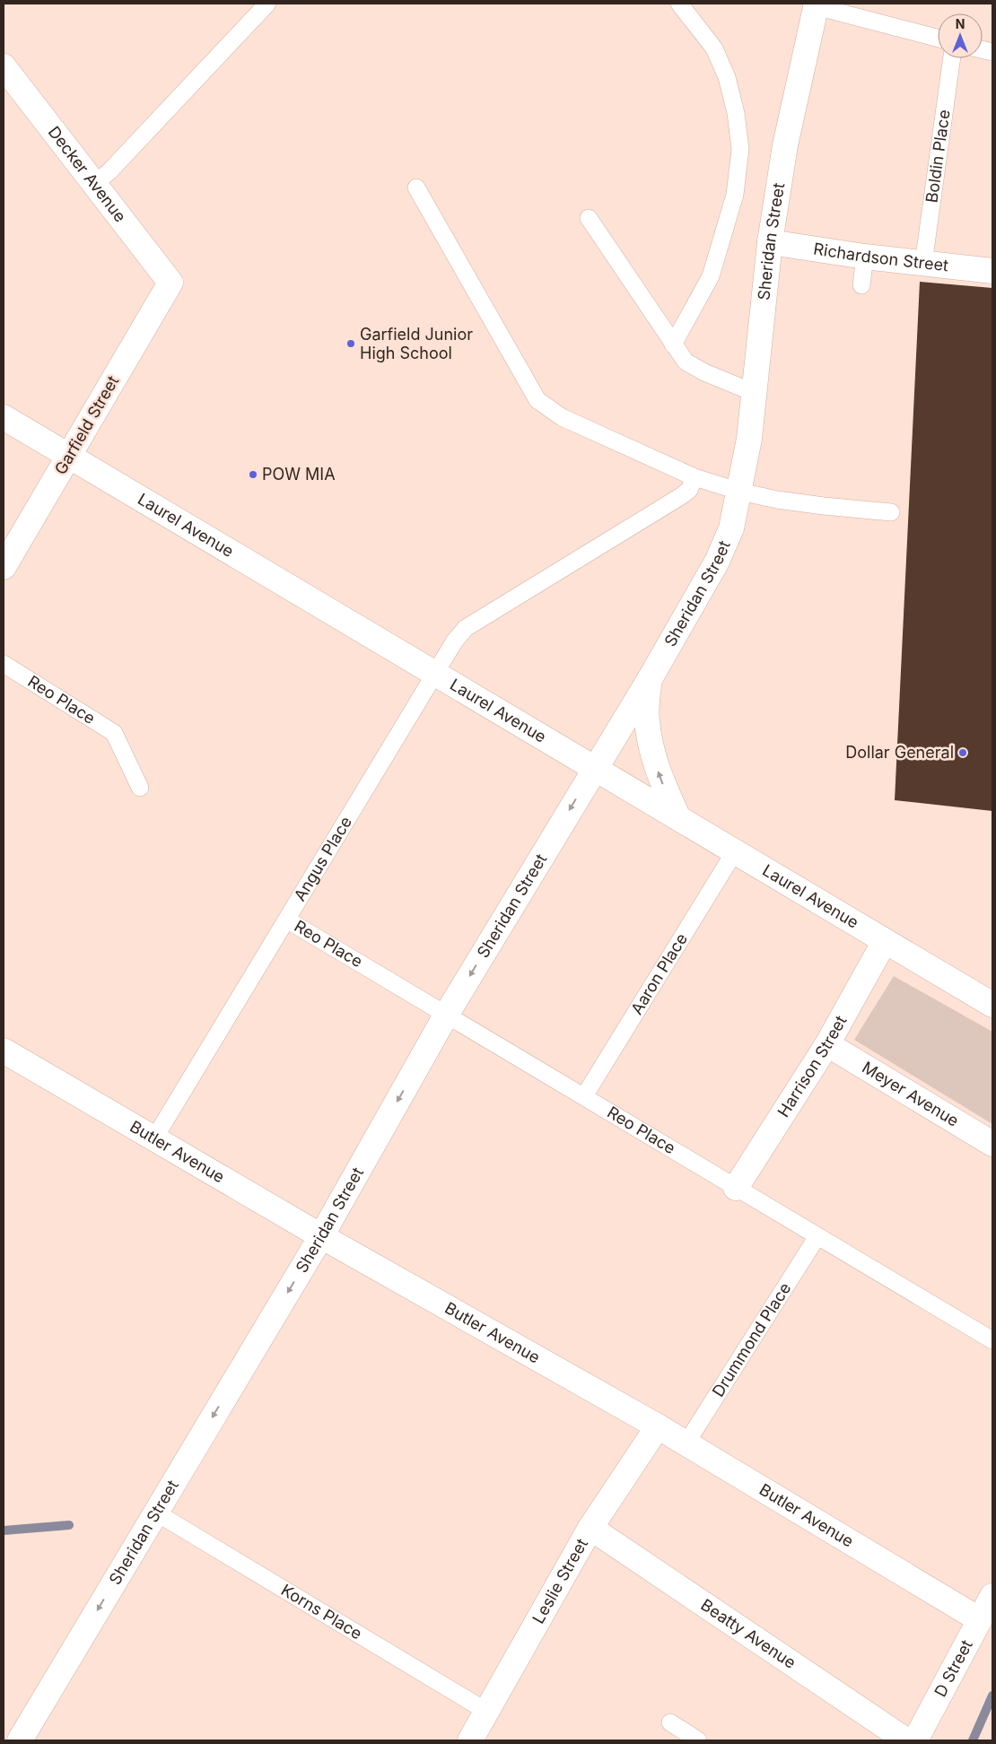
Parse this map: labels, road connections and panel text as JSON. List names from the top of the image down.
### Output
{
  "streets": {
    "street": [
      "Decker Avenue",
      "Sheridan Street",
      "Richardson Street",
      "Garfield Street",
      "Laurel Avenue",
      "Harrison Street",
      "Meyer Avenue",
      "Butler Avenue",
      "Leslie Street",
      "Beatty Avenue",
      "D Street"
    ],
    "lane": [
      "Boldin Place",
      "Reo Place",
      "Angus Place",
      "Aaron Place",
      "Drummond Place",
      "Korns Place"
    ]
  },
  "crossings": [
    ["Boldin Place", "Richardson Street"],
    ["Decker Avenue", "Garfield Street"],
    ["Sheridan Street", "Richardson Street"],
    ["Sheridan Street", "Laurel Avenue"],
    ["Sheridan Street", "Reo Place"],
    ["Sheridan Street", "Butler Avenue"],
    ["Sheridan Street", "Korns Place"],
    ["Garfield Street", "Laurel Avenue"],
    ["Laurel Avenue", "Angus Place"],
    ["Laurel Avenue", "Aaron Place"],
    ["Laurel Avenue", "Harrison Street"],
    ["Reo Place", "Angus Place"],
    ["Reo Place", "Aaron Place"],
    ["Reo Place", "Harrison Street"],
    ["Reo Place", "Drummond Place"],
    ["Angus Place", "Butler Avenue"],
    ["Harrison Street", "Meyer Avenue"],
    ["Butler Avenue", "Drummond Place"],
    ["Butler Avenue", "Leslie Street"],
    ["Butler Avenue", "D Street"],
    ["Leslie Street", "Korns Place"],
    ["Leslie Street", "Beatty Avenue"]
  ],
  "one_way": ["Sheridan Street"],
  "places": ["Garfield Junior High School", "POW MIA", "Dollar General"],
  "north": "top"
}
